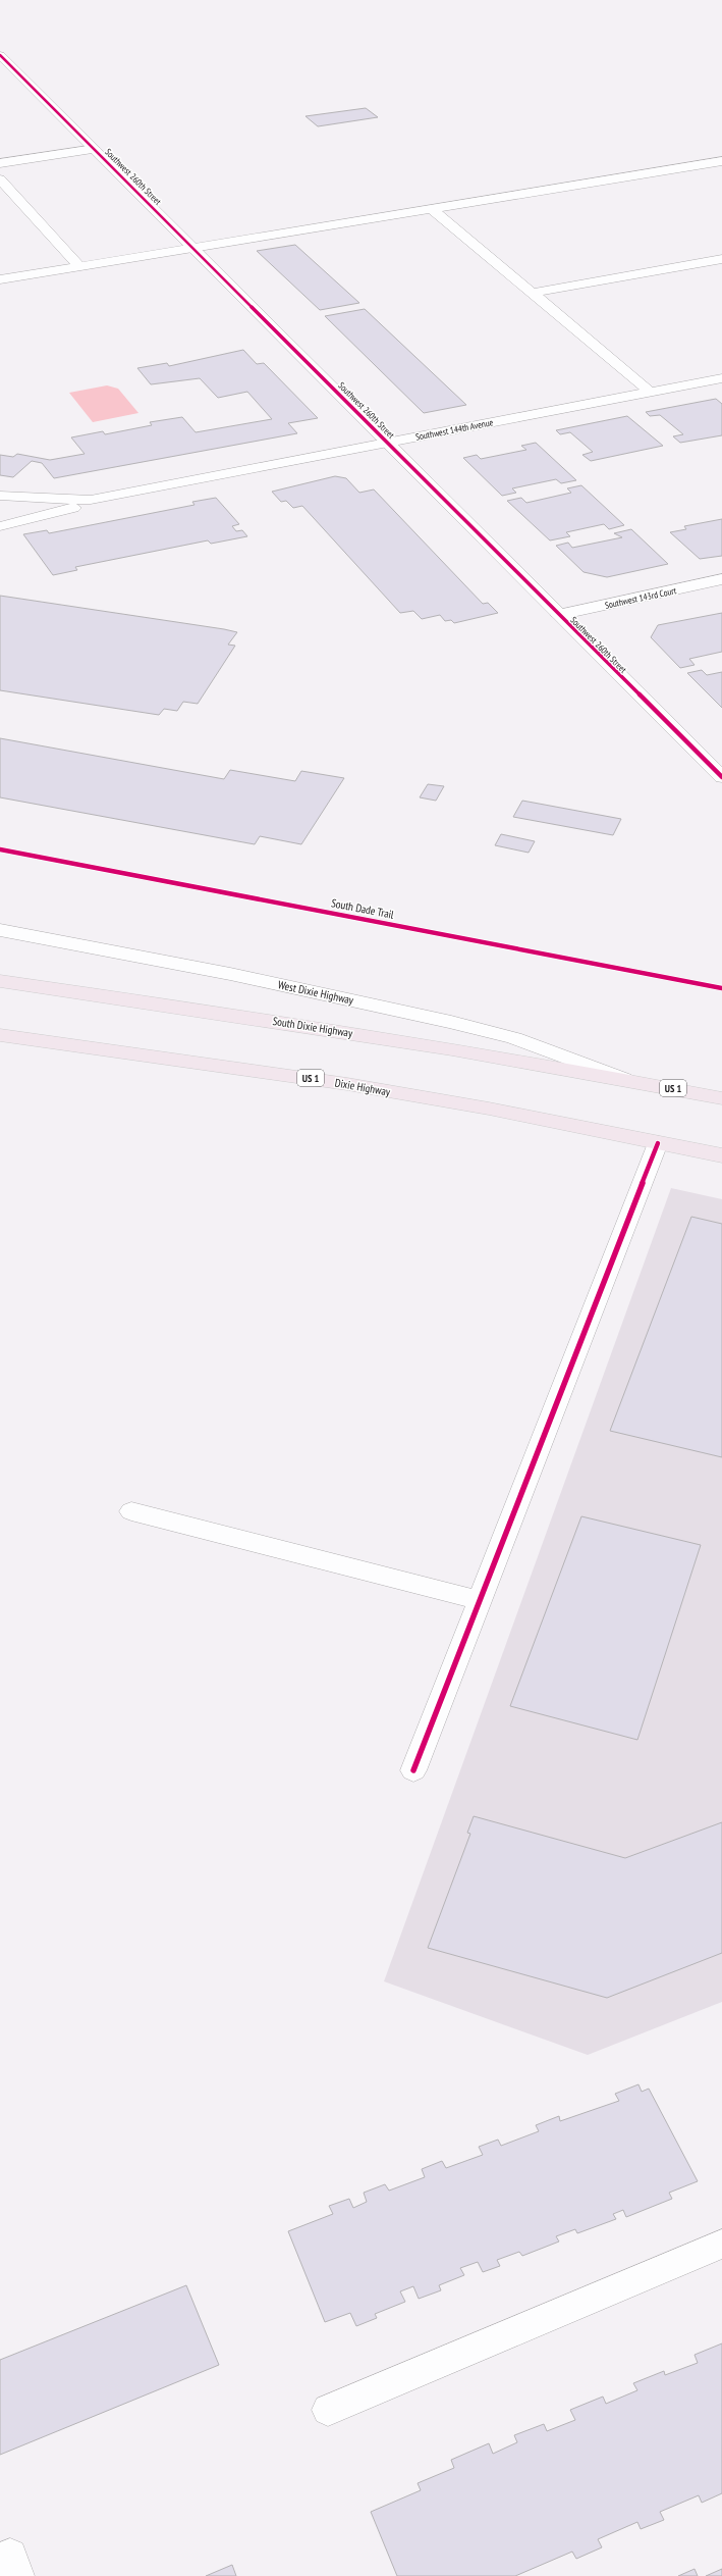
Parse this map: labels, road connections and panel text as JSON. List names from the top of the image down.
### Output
{
  "streets": {
    "highway": ["South Dixie Highway", "US 1", "Dixie Highway"],
    "street": [
      "Southwest 260th Street",
      "Southwest 144th Avenue",
      "Southwest 143rd Court",
      "West Dixie Highway"
    ],
    "cycle path": ["South Dade Trail"]
  },
  "crossings": [
    ["Southwest 260th Street", "Southwest 144th Avenue"],
    ["Southwest 260th Street", "Southwest 143rd Court"],
    ["West Dixie Highway", "South Dixie Highway"],
    ["West Dixie Highway", "US 1"],
    ["South Dixie Highway", "US 1"]
  ]
}
